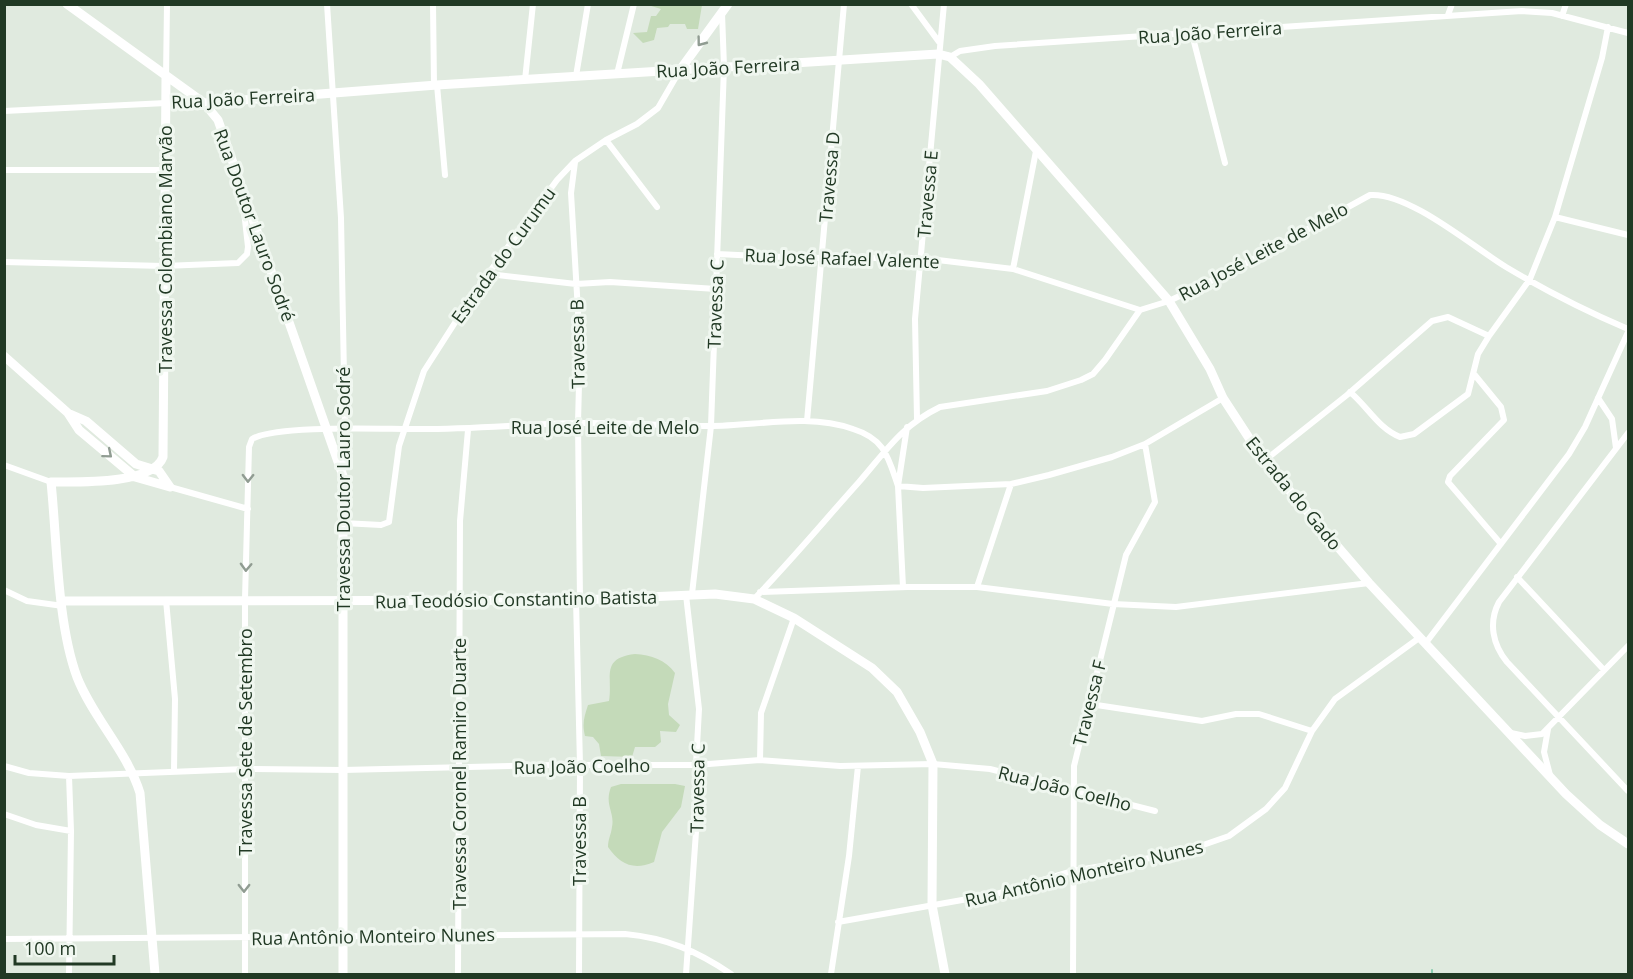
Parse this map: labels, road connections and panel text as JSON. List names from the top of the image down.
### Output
{
  "streets": {
    "street": [
      "Rua João Ferreira",
      "Travessa D",
      "Travessa E",
      "Rua Doutor Lauro Sodré",
      "Travessa Colombiano Marvão",
      "Rua José Leite de Melo",
      "Estrada do Curumu",
      "Rua José Rafael Valente",
      "Travessa C",
      "Travessa B",
      "Travessa Doutor Lauro Sodré",
      "Estrada do Gado",
      "Rua Teodósio Constantino Batista",
      "Travessa F",
      "Travessa Sete de Setembro",
      "Rua João Coelho",
      "Travessa Coronel Ramiro Duarte",
      "Rua Antônio Monteiro Nunes"
    ]
  },
  "crossings": [
    ["Rua João Ferreira", "Travessa D"],
    ["Rua João Ferreira", "Travessa E"],
    ["Rua João Ferreira", "Rua Doutor Lauro Sodré"],
    ["Rua João Ferreira", "Travessa Colombiano Marvão"],
    ["Rua João Ferreira", "Estrada do Curumu"],
    ["Rua João Ferreira", "Travessa C"],
    ["Rua João Ferreira", "Travessa Doutor Lauro Sodré"],
    ["Rua João Ferreira", "Estrada do Gado"],
    ["Travessa D", "Rua José Leite de Melo"],
    ["Travessa D", "Rua José Rafael Valente"],
    ["Travessa E", "Rua José Rafael Valente"],
    ["Rua Doutor Lauro Sodré", "Travessa Colombiano Marvão"],
    ["Rua Doutor Lauro Sodré", "Rua José Leite de Melo"],
    ["Rua Doutor Lauro Sodré", "Travessa Doutor Lauro Sodré"],
    ["Rua José Leite de Melo", "Estrada do Curumu"],
    ["Rua José Leite de Melo", "Rua José Rafael Valente"],
    ["Rua José Leite de Melo", "Travessa C"],
    ["Rua José Leite de Melo", "Travessa B"],
    ["Rua José Leite de Melo", "Travessa Doutor Lauro Sodré"],
    ["Rua José Leite de Melo", "Estrada do Gado"],
    ["Rua José Leite de Melo", "Travessa Sete de Setembro"],
    ["Rua José Leite de Melo", "Travessa Coronel Ramiro Duarte"],
    ["Estrada do Curumu", "Travessa C"],
    ["Estrada do Curumu", "Travessa B"],
    ["Estrada do Curumu", "Travessa Doutor Lauro Sodré"],
    ["Rua José Rafael Valente", "Travessa C"],
    ["Travessa C", "Rua Teodósio Constantino Batista"],
    ["Travessa C", "Rua João Coelho"],
    ["Travessa C", "Rua Antônio Monteiro Nunes"],
    ["Travessa B", "Rua Teodósio Constantino Batista"],
    ["Travessa B", "Rua João Coelho"],
    ["Travessa B", "Rua Antônio Monteiro Nunes"],
    ["Travessa Doutor Lauro Sodré", "Rua Teodósio Constantino Batista"],
    ["Travessa Doutor Lauro Sodré", "Rua João Coelho"],
    ["Travessa Doutor Lauro Sodré", "Rua Antônio Monteiro Nunes"],
    ["Estrada do Gado", "Rua Teodósio Constantino Batista"],
    ["Estrada do Gado", "Rua Antônio Monteiro Nunes"],
    ["Rua Teodósio Constantino Batista", "Travessa F"],
    ["Rua Teodósio Constantino Batista", "Travessa Sete de Setembro"],
    ["Rua Teodósio Constantino Batista", "Travessa Coronel Ramiro Duarte"],
    ["Travessa F", "Rua João Coelho"],
    ["Travessa F", "Rua Antônio Monteiro Nunes"],
    ["Travessa Sete de Setembro", "Rua João Coelho"],
    ["Travessa Sete de Setembro", "Rua Antônio Monteiro Nunes"],
    ["Rua João Coelho", "Travessa Coronel Ramiro Duarte"],
    ["Travessa Coronel Ramiro Duarte", "Rua Antônio Monteiro Nunes"]
  ],
  "one_way": ["Travessa Sete de Setembro"],
  "scale_bar": "100 m"
}
